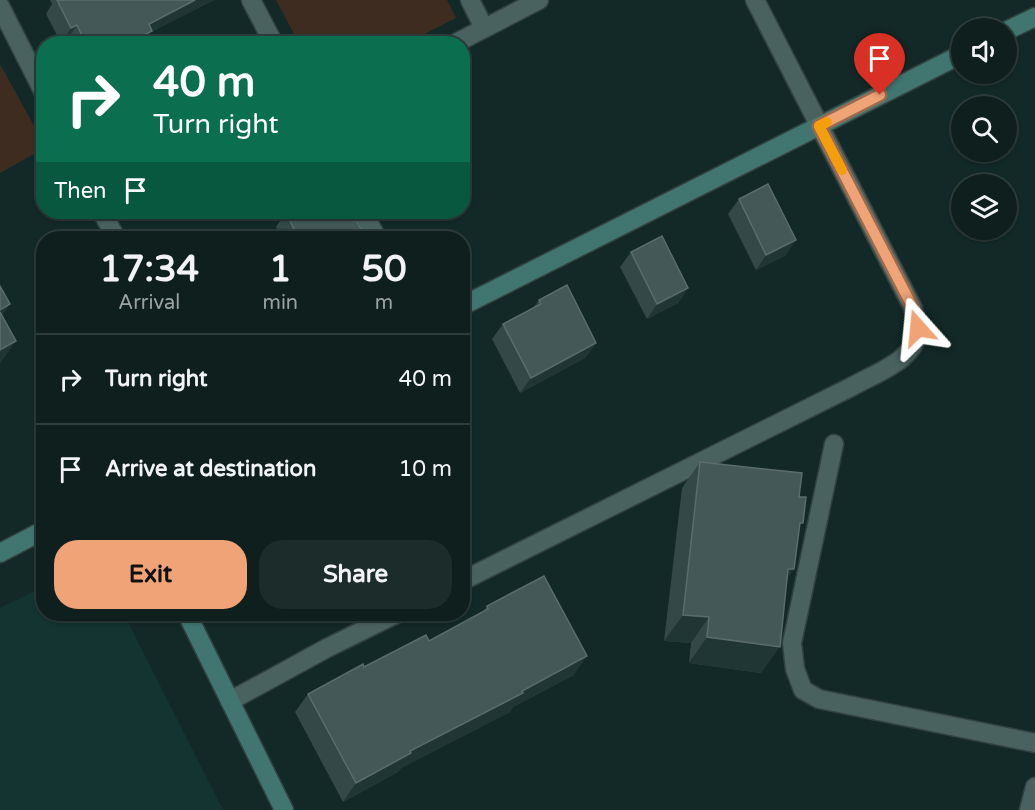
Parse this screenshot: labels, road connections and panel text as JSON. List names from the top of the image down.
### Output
{
  "page": {
    "turn": ["40 m", "Turn right"],
    "then": "Then",
    "eta": [
      "17:34",
      "Arrival",
      "1",
      "min",
      "50",
      "m"
    ],
    "list": [
      {
        "name": "Turn right",
        "value": "40 m"
      },
      {
        "name": "Arrive at destination",
        "value": "10 m"
      }
    ],
    "buttons": ["Exit", "Share"]
  }
}
